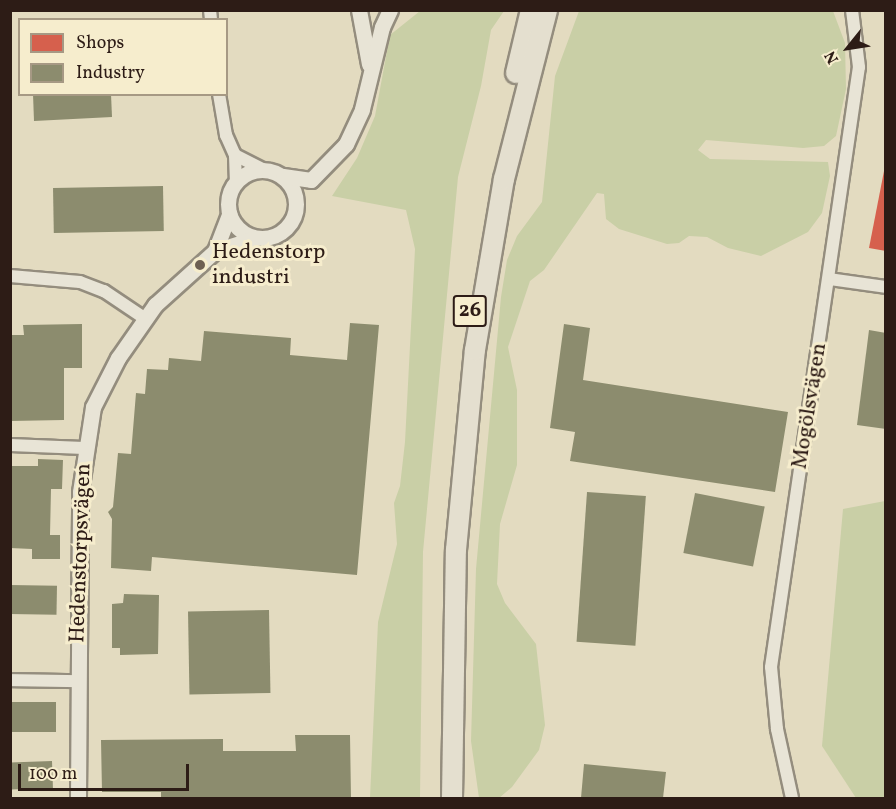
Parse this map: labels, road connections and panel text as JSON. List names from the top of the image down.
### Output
{
  "streets": {
    "highway": ["26"],
    "street": ["Mogölsvägen", "Hedenstorpsvägen"]
  },
  "places": ["Hedenstorp industri"],
  "legend": ["Shops", "Industry"],
  "scale_bar": "100 m",
  "north": "bottom left"
}
